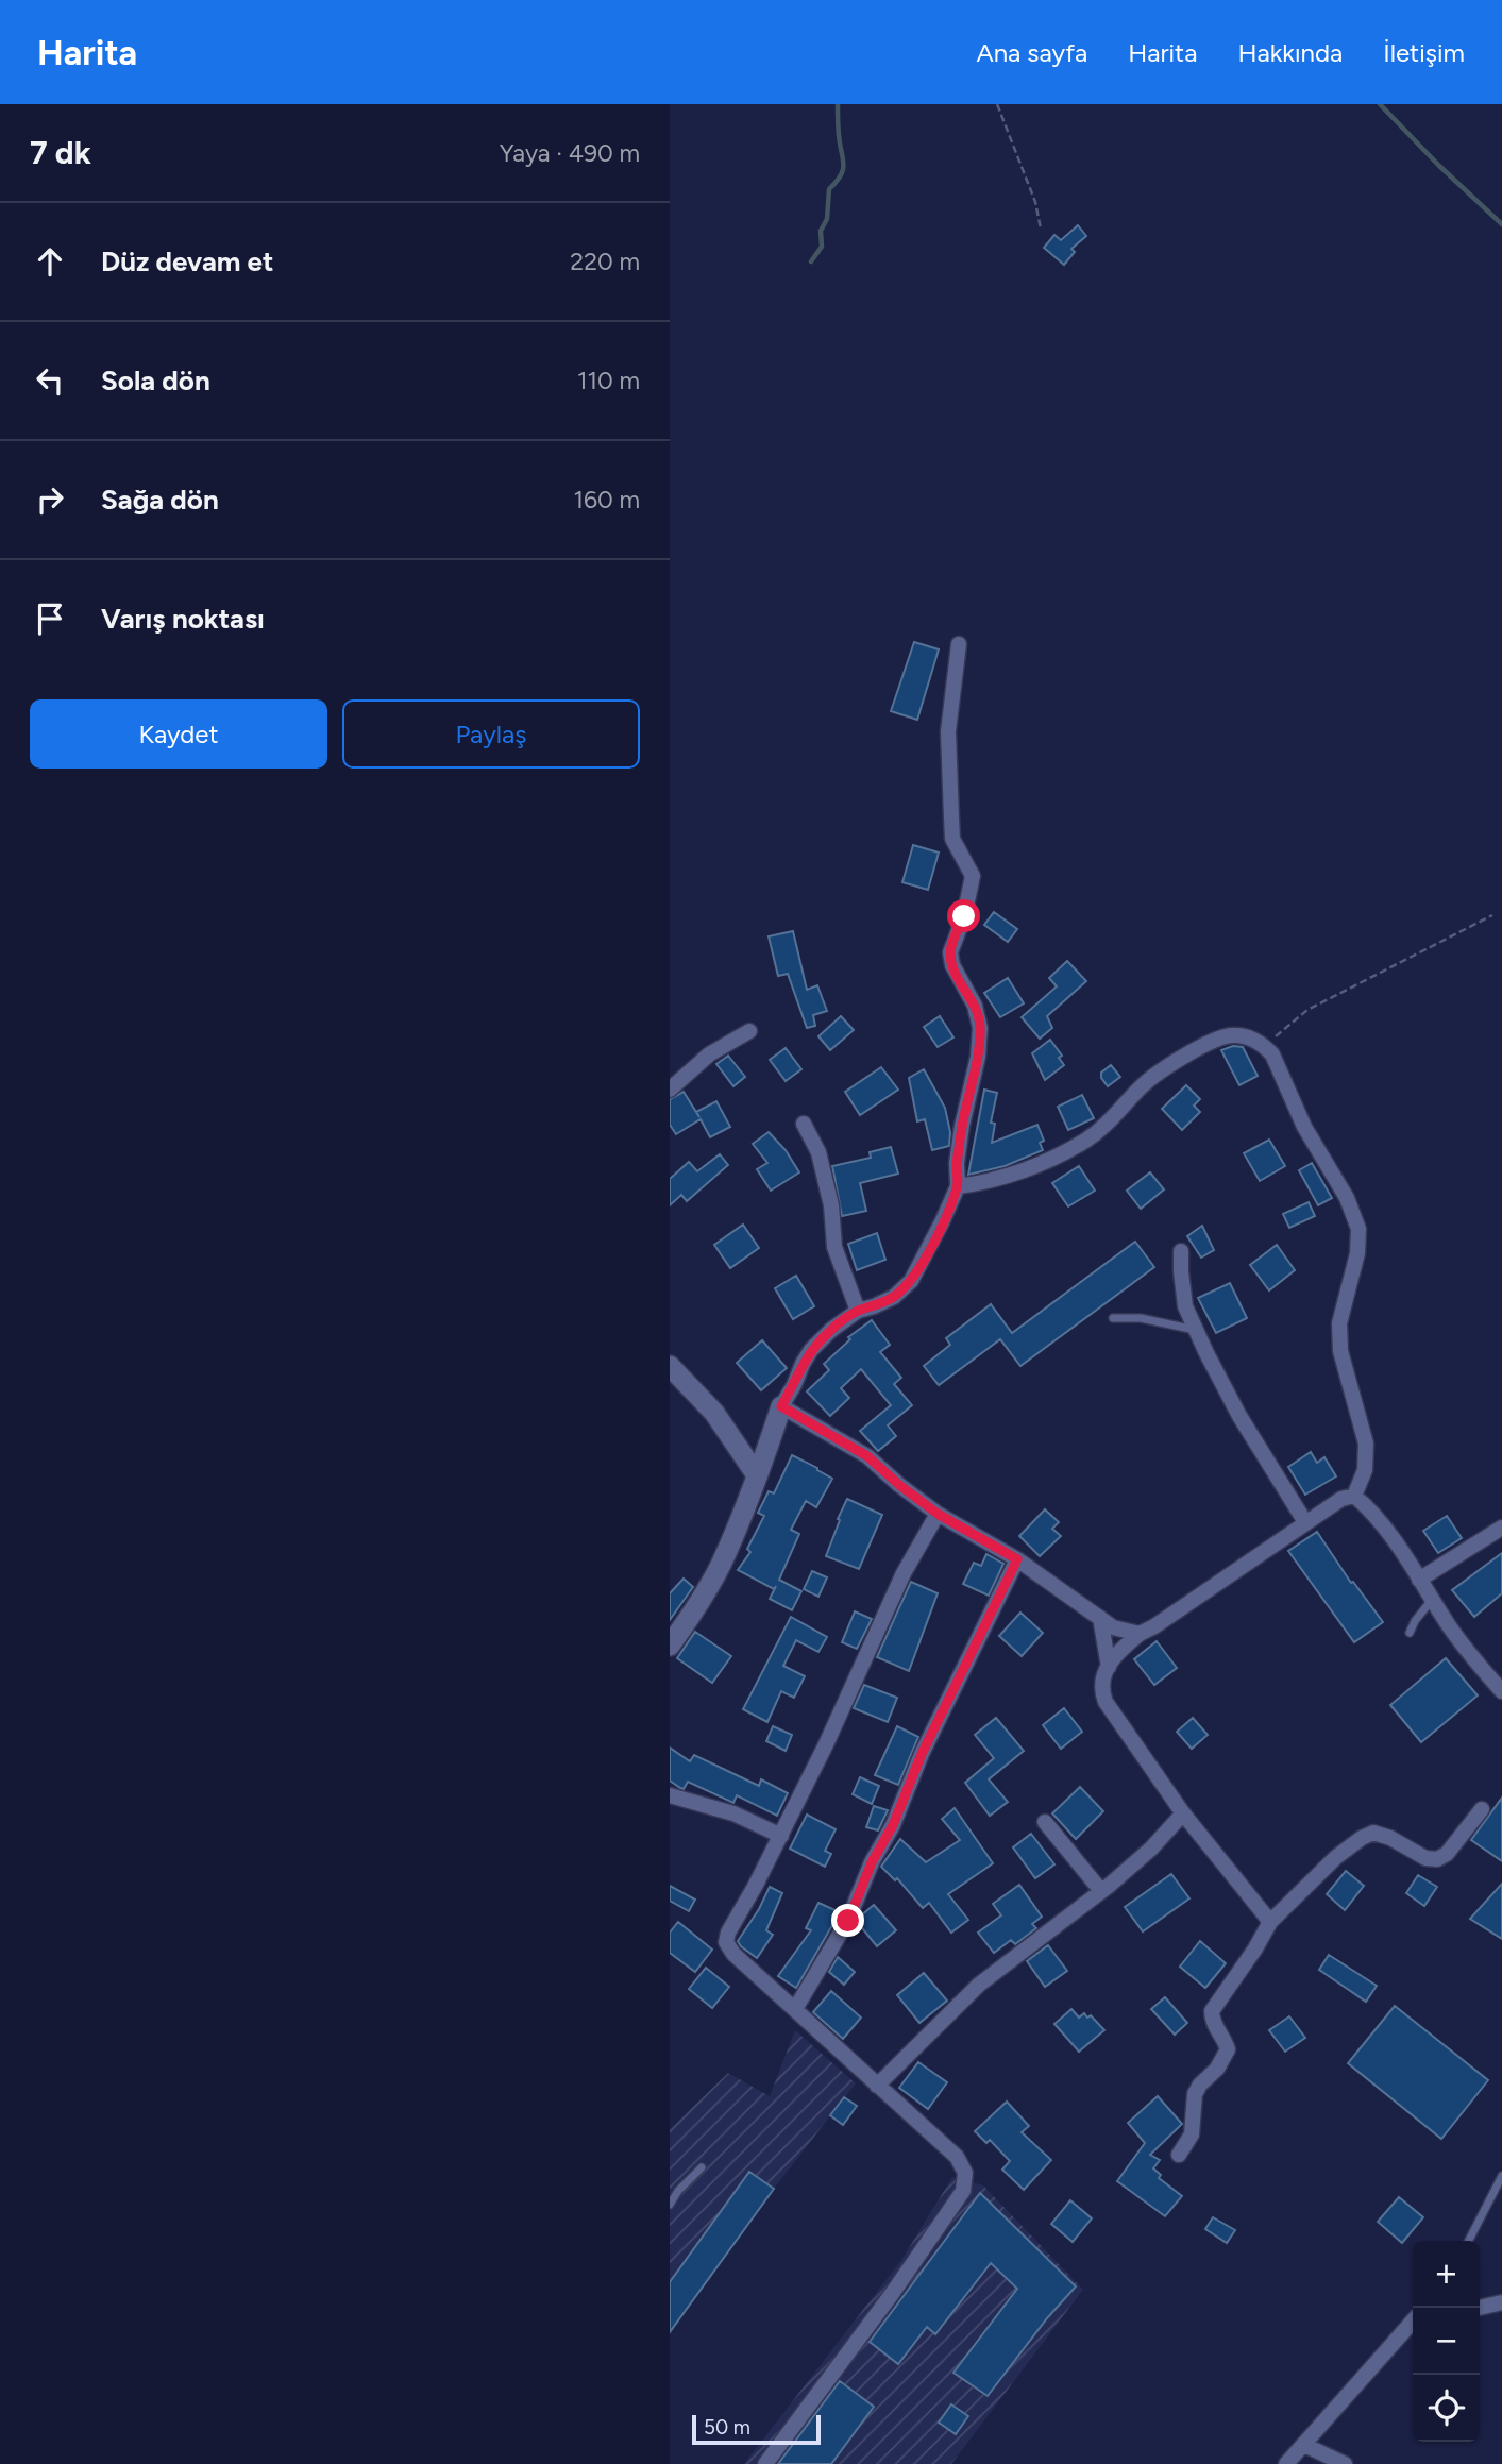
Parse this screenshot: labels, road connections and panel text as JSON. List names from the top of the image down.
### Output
{
  "scale_bar": "50 m",
  "page": {
    "header": "Harita",
    "nav": [
      "Ana sayfa",
      "Harita",
      "Hakkında",
      "İletişim"
    ],
    "heading": ["7 dk", "Yaya · 490 m"],
    "list": [
      ["Düz devam et", "220 m"],
      ["Sola dön", "110 m"],
      ["Sağa dön", "160 m"],
      "Varış noktası"
    ],
    "buttons": ["Kaydet", "Paylaş"],
    "map_buttons": ["+", "−"],
    "scale": "50 m"
  }
}
